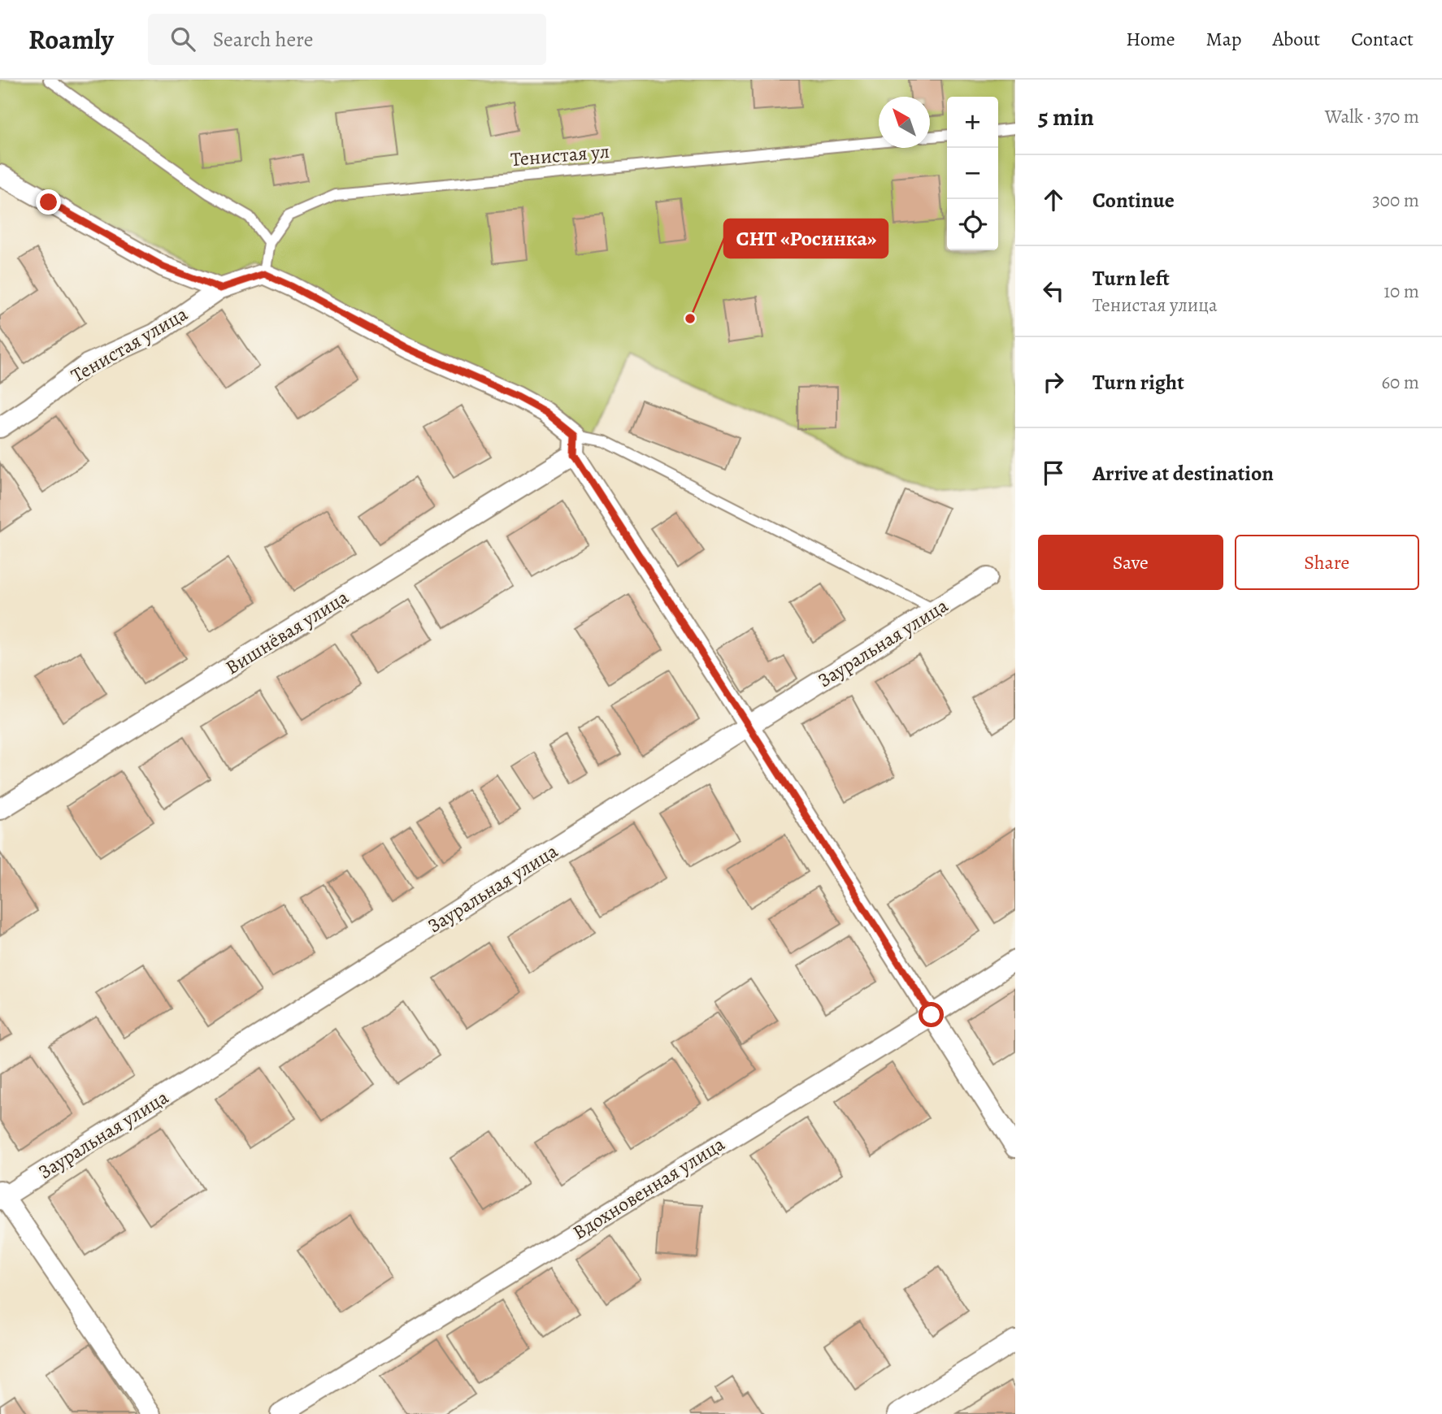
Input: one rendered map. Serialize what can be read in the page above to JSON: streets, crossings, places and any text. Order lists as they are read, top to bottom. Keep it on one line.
{"streets":{"street":["Тенистая улица","Вишнёвая улица","Зауральная улица","Вдохновенная улица"],"lane":["Тенистая ул"]},"crossings":[["Тенистая ул","Тенистая улица"]],"places":["СНТ «Росинка»"],"north":"top left","page":{"header":"Roamly","search":"Search here","nav":["Home","Map","About","Contact"],"heading":["5 min","Walk · 370 m"],"map_buttons":["+","−"],"list":[["Continue","300 m"],["Turn left","Тенистая улица","10 m"],["Turn right","60 m"],"Arrive at destination"],"buttons":["Save","Share"]}}
